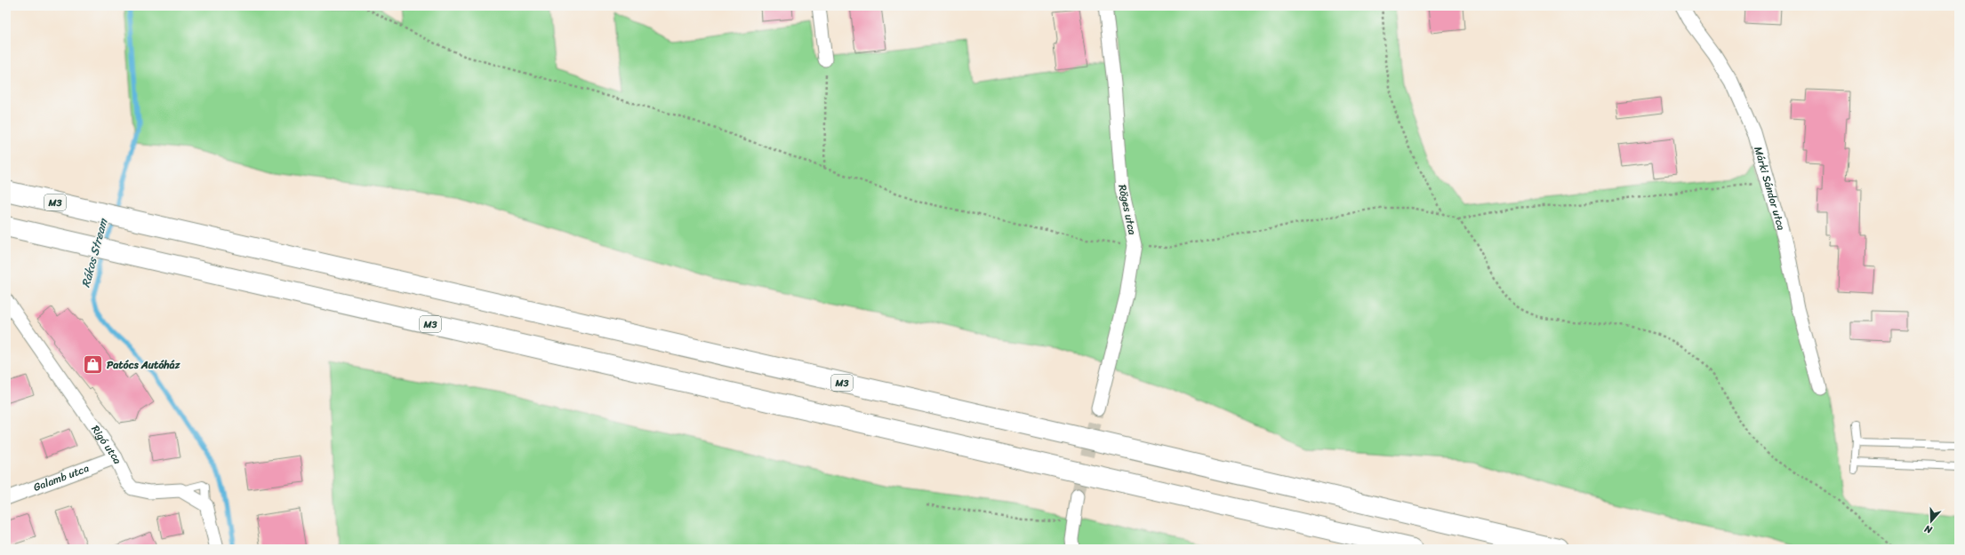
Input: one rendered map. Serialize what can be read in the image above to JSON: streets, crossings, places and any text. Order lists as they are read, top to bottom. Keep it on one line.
{"streets":{"highway":["M3"],"street":["Márki Sándor utca","Röges utca","Rigó utca","Galamb utca"]},"crossings":[["Rigó utca","Galamb utca"]],"water":["Rákos Stream"],"places":{"shop":["Patócs Autóház"]},"north":"bottom"}
